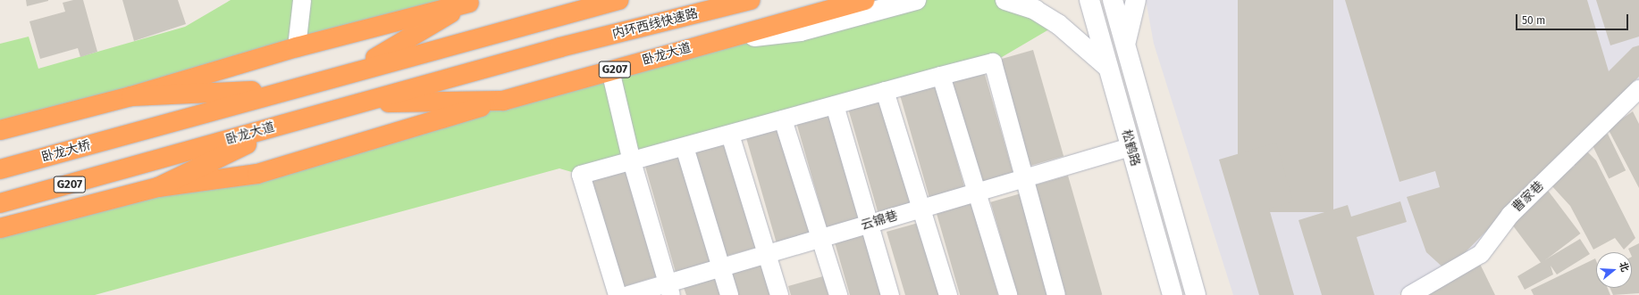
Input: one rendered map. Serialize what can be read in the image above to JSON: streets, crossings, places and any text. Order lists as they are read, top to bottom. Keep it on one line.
{"streets":{"highway":["内环西线快速路","卧龙大道","G207","卧龙大桥"],"main road":["松鹤路"],"street":["曹家巷","云锦巷"]},"crossings":[["内环西线快速路","卧龙大道"],["松鹤路","云锦巷"]],"scale_bar":"50 m","north":"right"}
